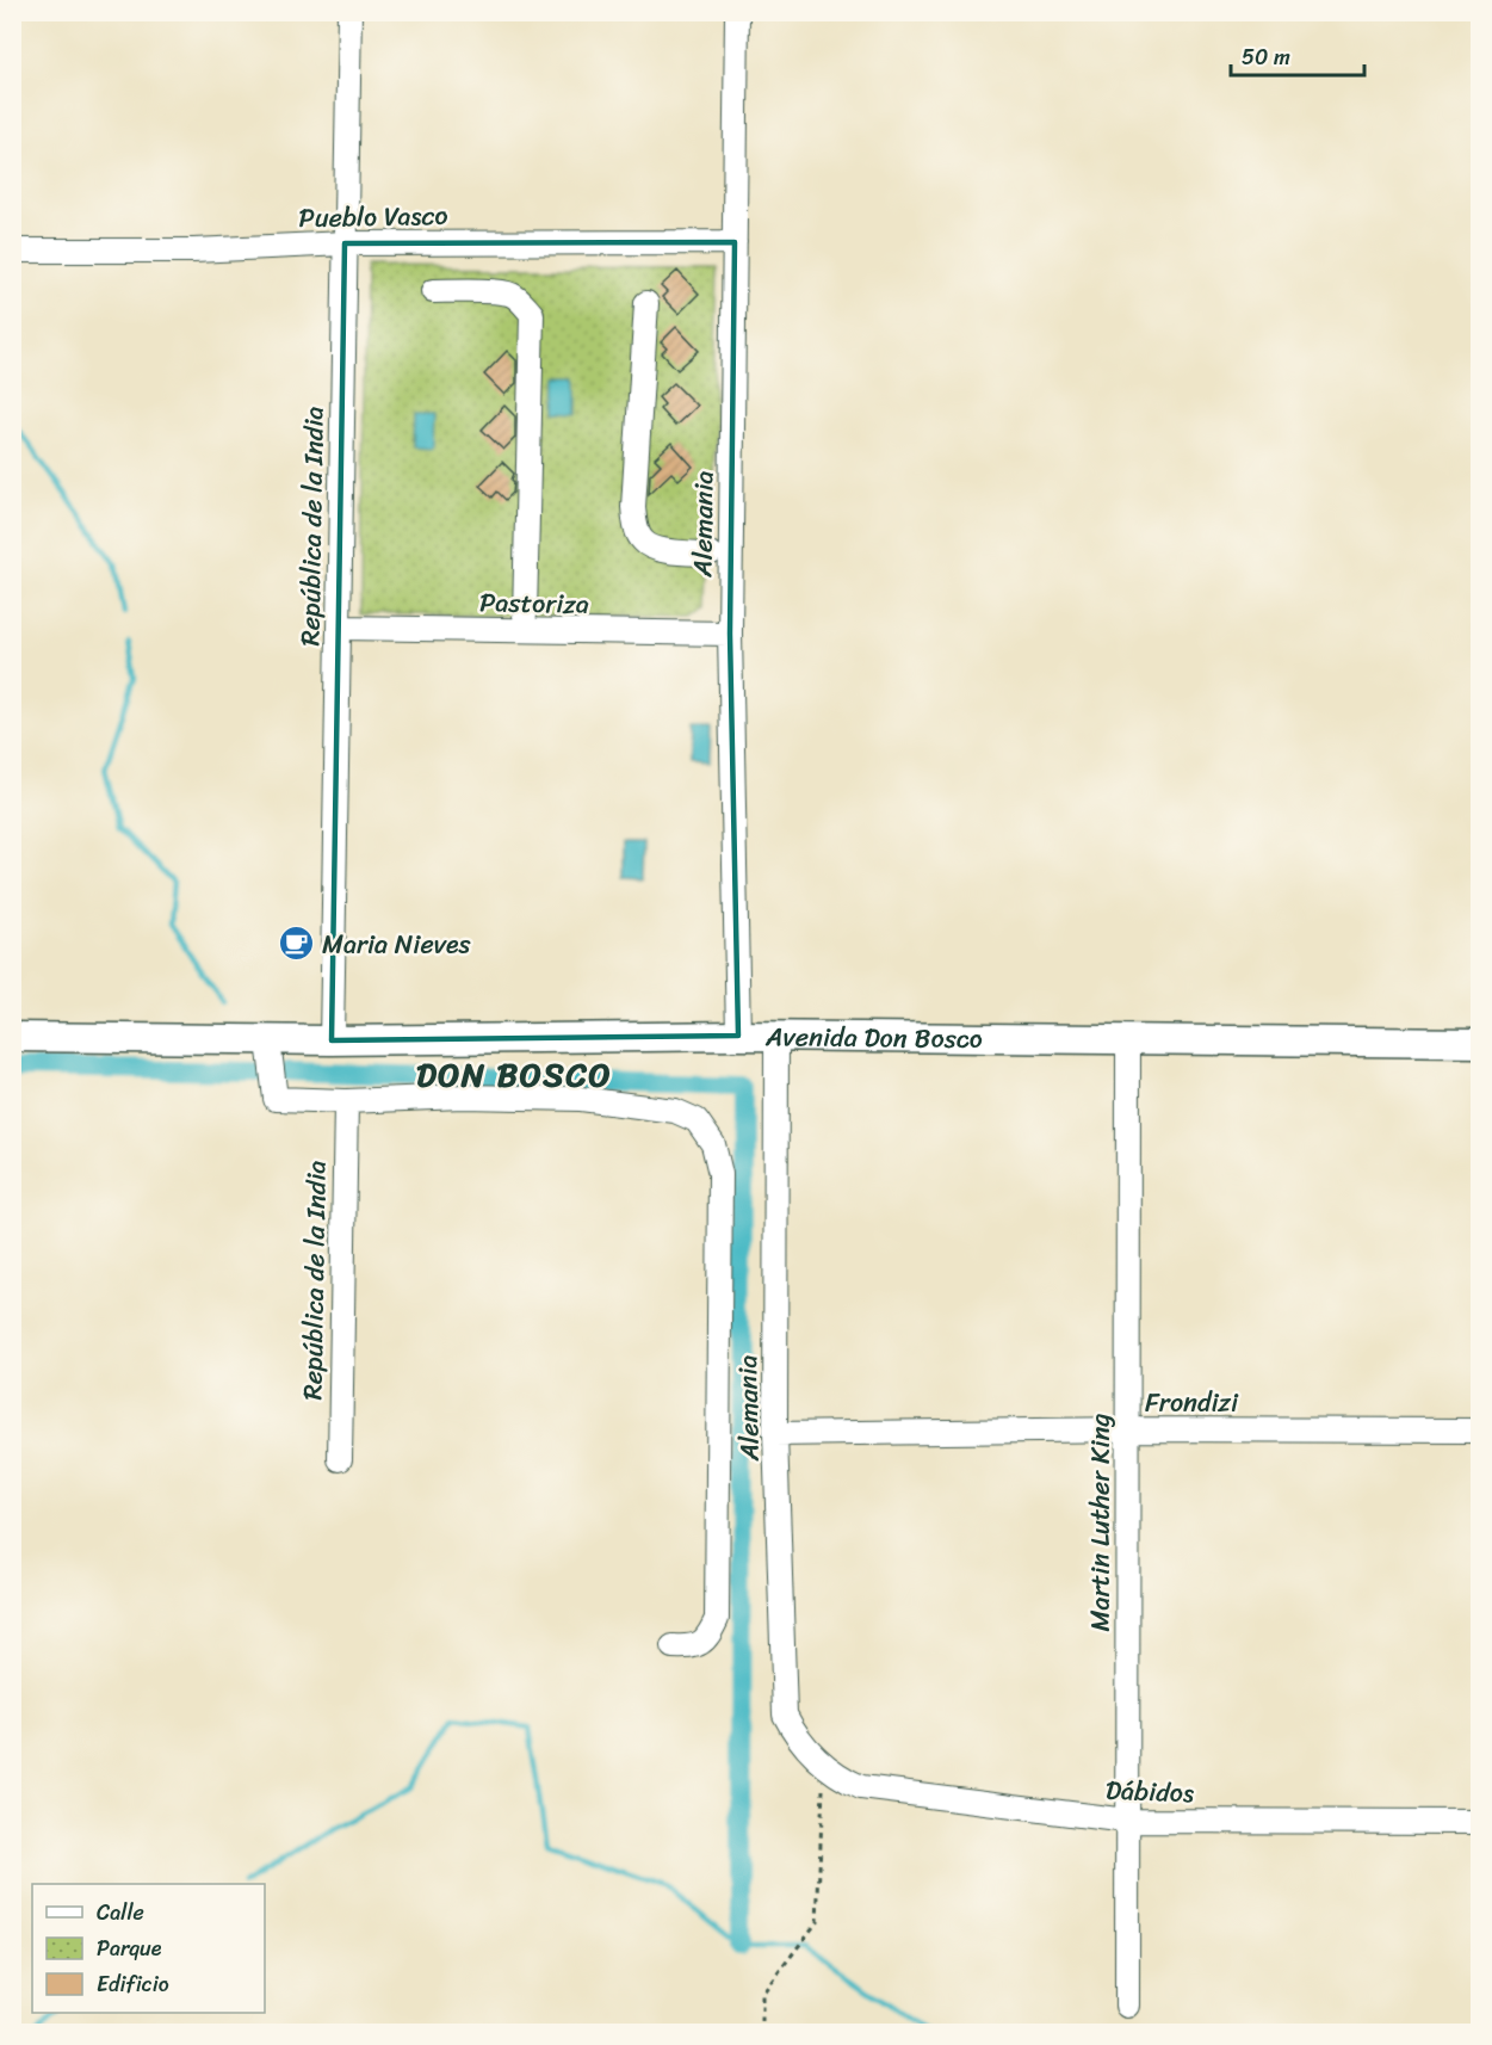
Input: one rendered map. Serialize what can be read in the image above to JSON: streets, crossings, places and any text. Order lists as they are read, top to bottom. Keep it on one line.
{"streets":{"main road":["Avenida Don Bosco"],"street":["Pueblo Vasco","Alemania","República de la India","Pastoriza","Frondizi","Martin Luther King","Dábidos"]},"crossings":[["Pueblo Vasco","Alemania"],["Pueblo Vasco","República de la India"],["Alemania","República de la India"],["Alemania","Pastoriza"],["Alemania","Avenida Don Bosco"],["Alemania","Frondizi"],["Alemania","Dábidos"],["República de la India","Pastoriza"],["República de la India","Avenida Don Bosco"],["Avenida Don Bosco","Martin Luther King"],["Frondizi","Martin Luther King"],["Martin Luther King","Dábidos"]],"districts":["DON BOSCO"],"places":{"cafe":["Maria Nieves"]},"legend":["Calle","Parque","Edificio"],"scale_bar":"50 m"}
